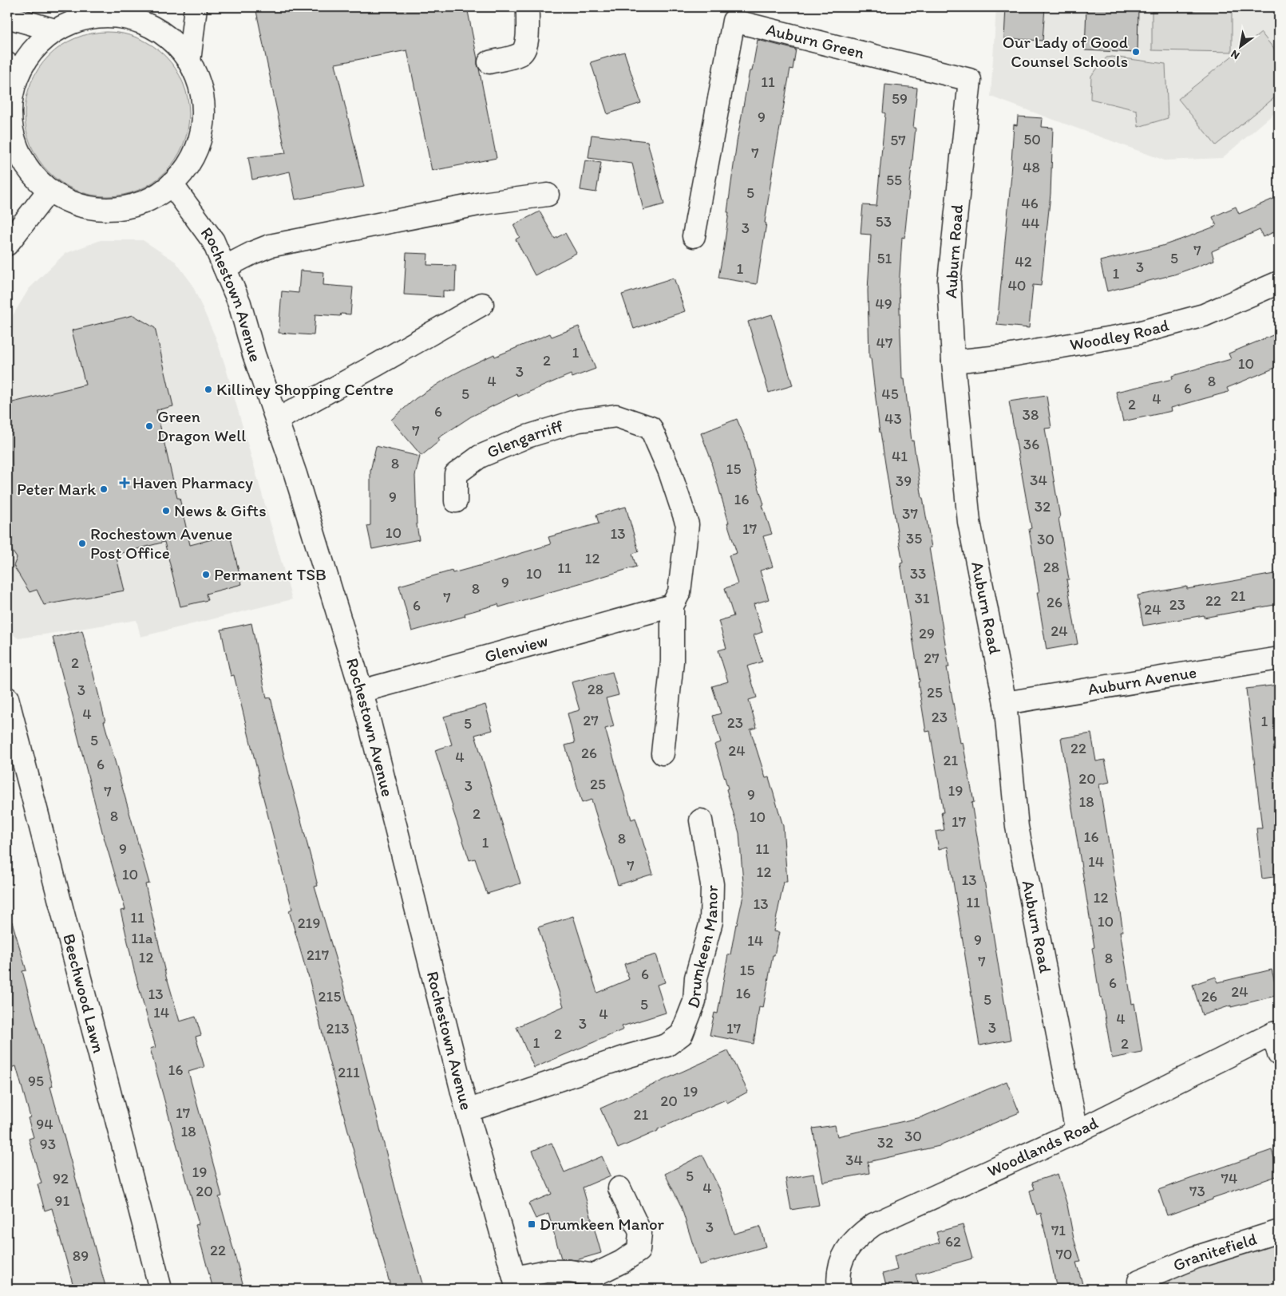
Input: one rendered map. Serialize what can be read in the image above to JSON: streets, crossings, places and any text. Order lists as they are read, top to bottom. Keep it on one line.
{"streets":{"street":["Auburn Green","Auburn Road","Rochestown Avenue","Woodley Road","Glengarriff","Glenview","Auburn Avenue","Drumkeen Manor","Beechwood Lawn","Woodlands Road","Granitefield"]},"crossings":[["Auburn Green","Auburn Road"],["Auburn Road","Woodley Road"],["Auburn Road","Auburn Avenue"],["Auburn Road","Woodlands Road"],["Rochestown Avenue","Glenview"],["Rochestown Avenue","Drumkeen Manor"],["Glengarriff","Glenview"]],"places":{"other":["Our Lady of Good Counsel Schools","Killiney Shopping Centre","Green Dragon Well","Peter Mark","News & Gifts","Rochestown Avenue Post Office","Permanent TSB"],"health":["Haven Pharmacy"],"transit":["Drumkeen Manor"]},"house_numbers":["11","59","9","50","57","7","48","55","5","46","53","44","3","7","51","5","42","3","1","1","40","49","47","1","2","10","3","4","8","6","5","45","4","2","6","38","43","7","36","41","8","15","34","39","9","16","32","37","17","10","13","35","30","12","28","11","10","33","9","8","21","7","31","22","26","23","6","24","24","29","27","2","28","3","25","4","23","27","1","23","5","5","22","24","26","4","21","6","20","25","3","19","7","9","18","2","8","10","17","16","8","1","9","11","14","7","12","10","13","12","11","13","11","10","219","11a","9","14","217","12","8","7","15","6","6","24","16","13","215","26","5","5","14","4","4","3","3","213","17","2","1","2","16","211","95","19","20","17","21","94","18","30","32","93","34","19","5","92","74","4","20","73","91","3","71","62","22","70","89"],"north":"bottom left"}
